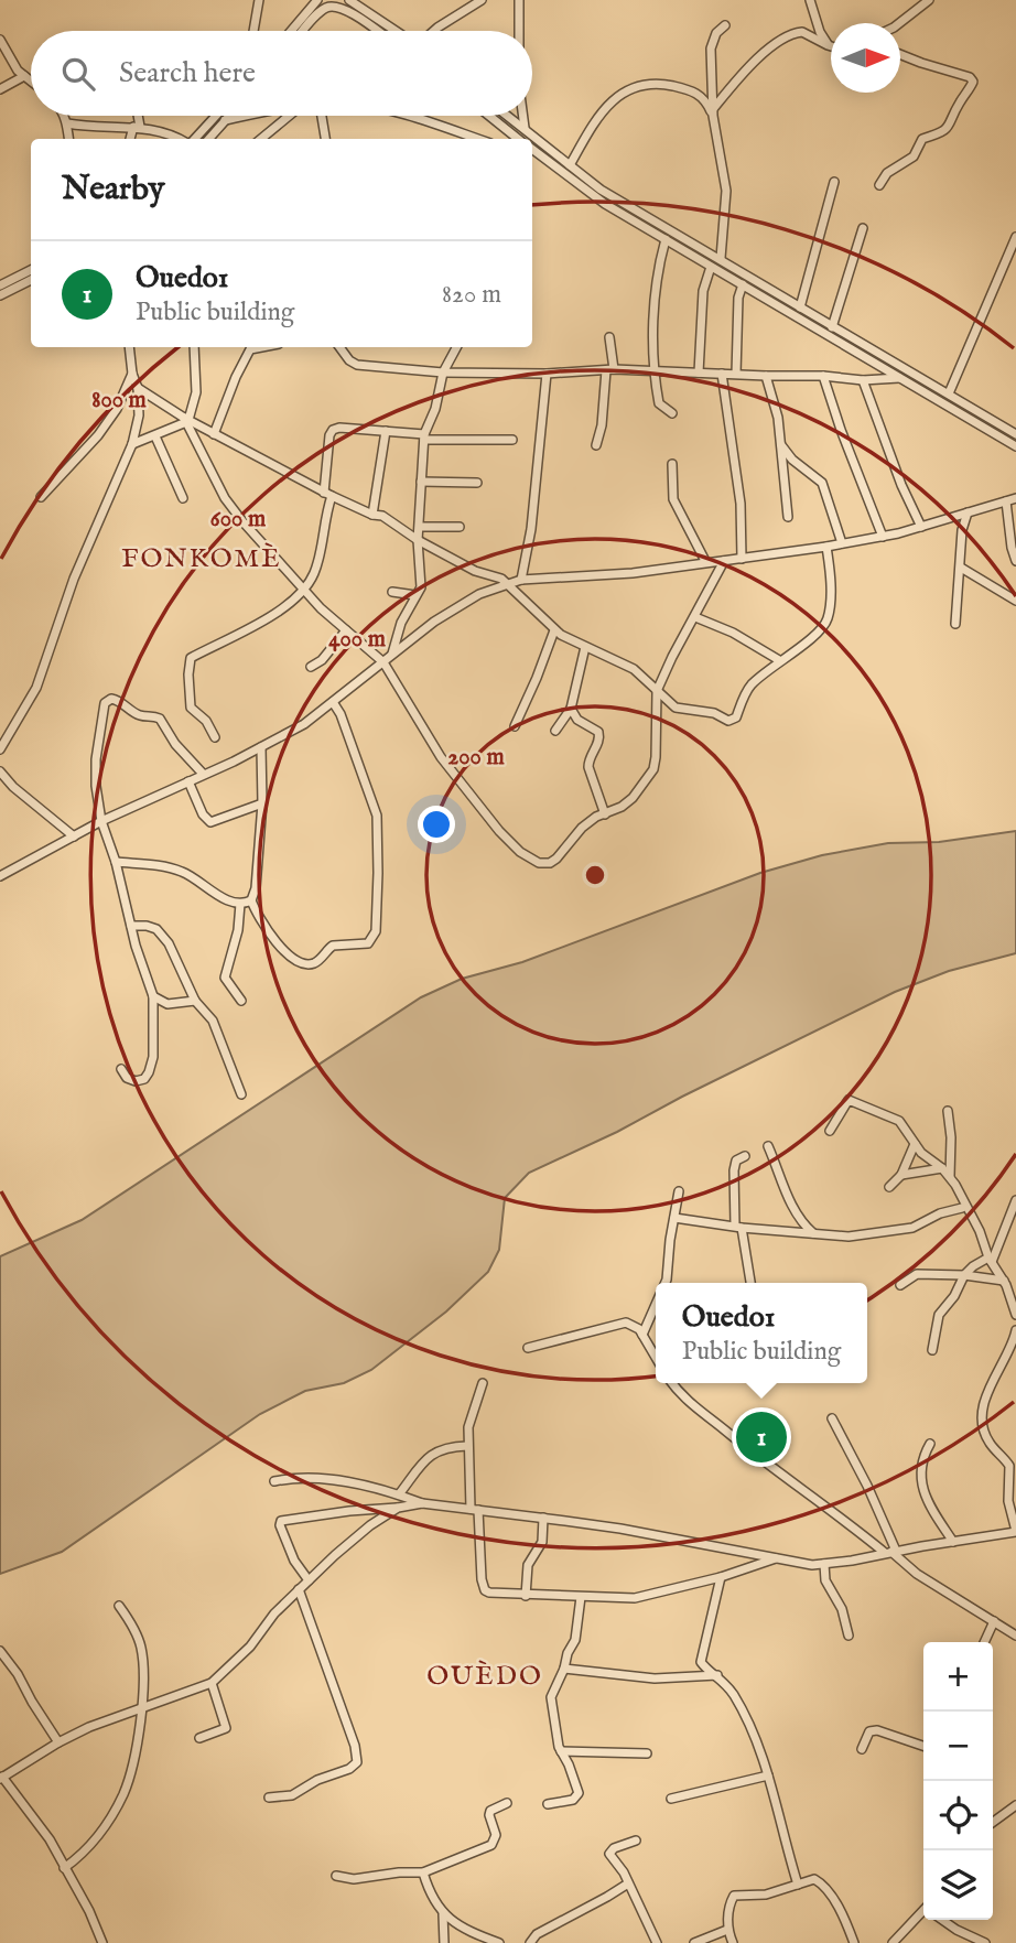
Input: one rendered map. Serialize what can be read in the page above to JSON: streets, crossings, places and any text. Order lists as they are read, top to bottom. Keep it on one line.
{"districts":["FONKOMÈ","OUÈDO"],"north":"right","page":{"search":"Search here","heading":"Nearby","list":[{"mark":"1","name":"Ouedo1","note":"Public building","value":"820 m"}],"popup":["Ouedo1","Public building"],"pins":"1","map_buttons":["+","−"]},"rings":["800 m","600 m","400 m","200 m"]}
